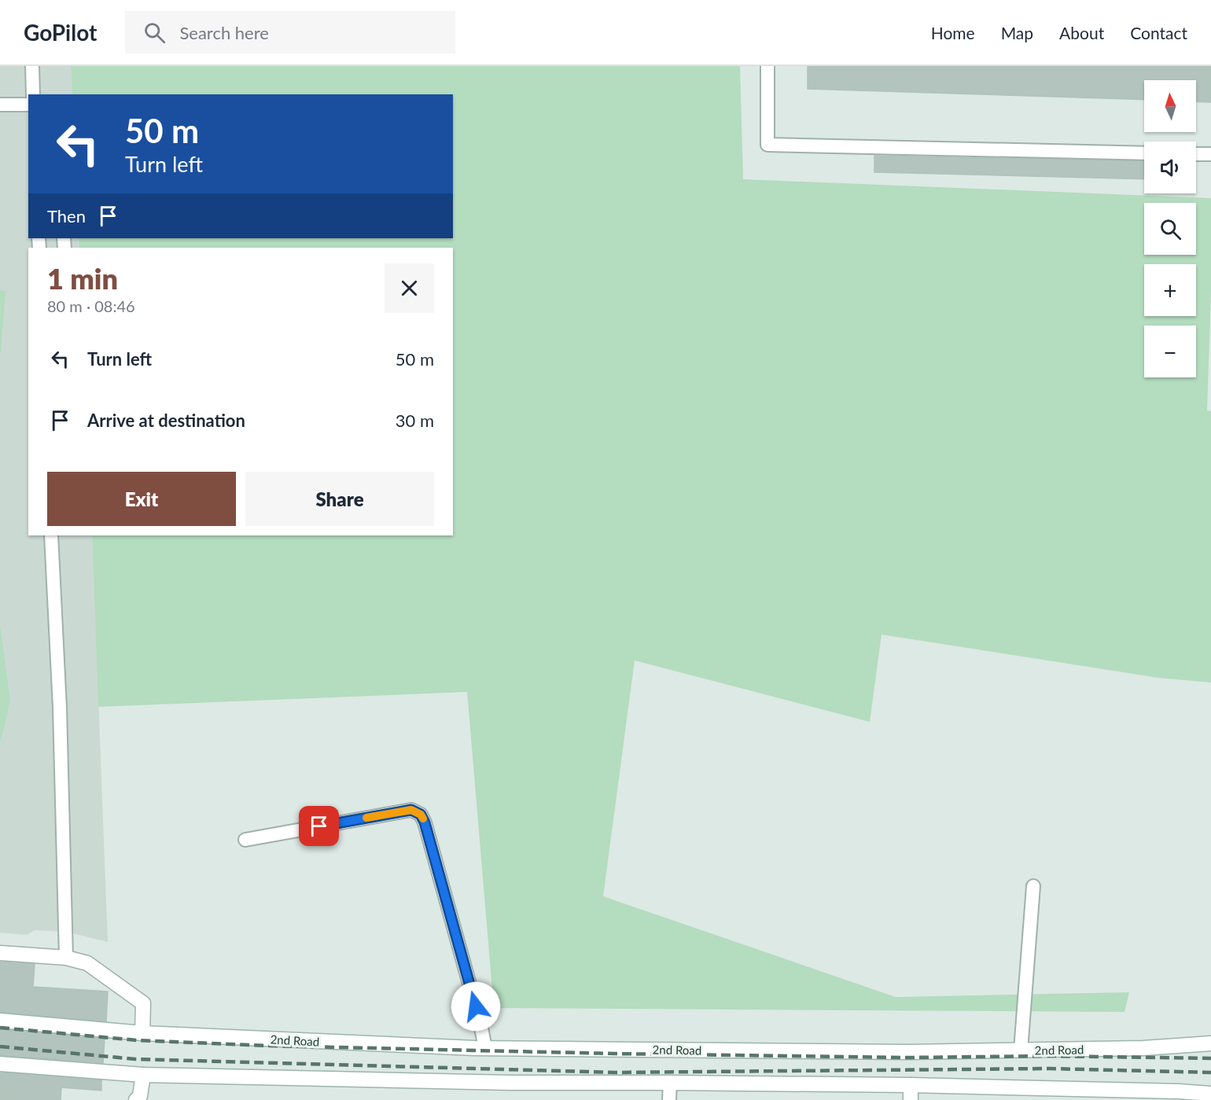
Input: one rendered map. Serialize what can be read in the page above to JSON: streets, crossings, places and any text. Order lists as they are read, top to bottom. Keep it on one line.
{"streets":{"main road":["2nd Road"]},"north":"top","page":{"header":"GoPilot","search":"Search here","nav":["Home","Map","About","Contact"],"map_buttons":["+","−"],"turn":["50 m","Turn left"],"then":"Then","heading":["1 min","80 m · 08:46"],"list":[{"name":"Turn left","value":"50 m"},{"name":"Arrive at destination","value":"30 m"}],"buttons":["Exit","Share"]}}
